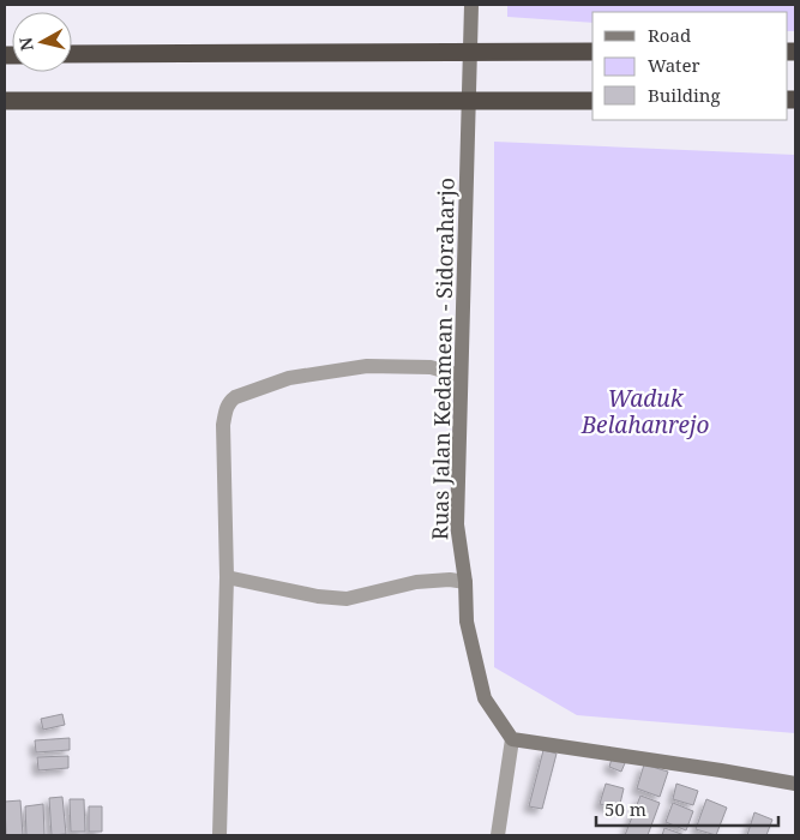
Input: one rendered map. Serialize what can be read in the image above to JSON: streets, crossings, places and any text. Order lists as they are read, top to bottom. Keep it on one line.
{"streets":{"main road":["Ruas Jalan Kedamean - Sidoraharjo"]},"water":["Waduk Belahanrejo"],"legend":["Road","Water","Building"],"scale_bar":"50 m","north":"left"}
